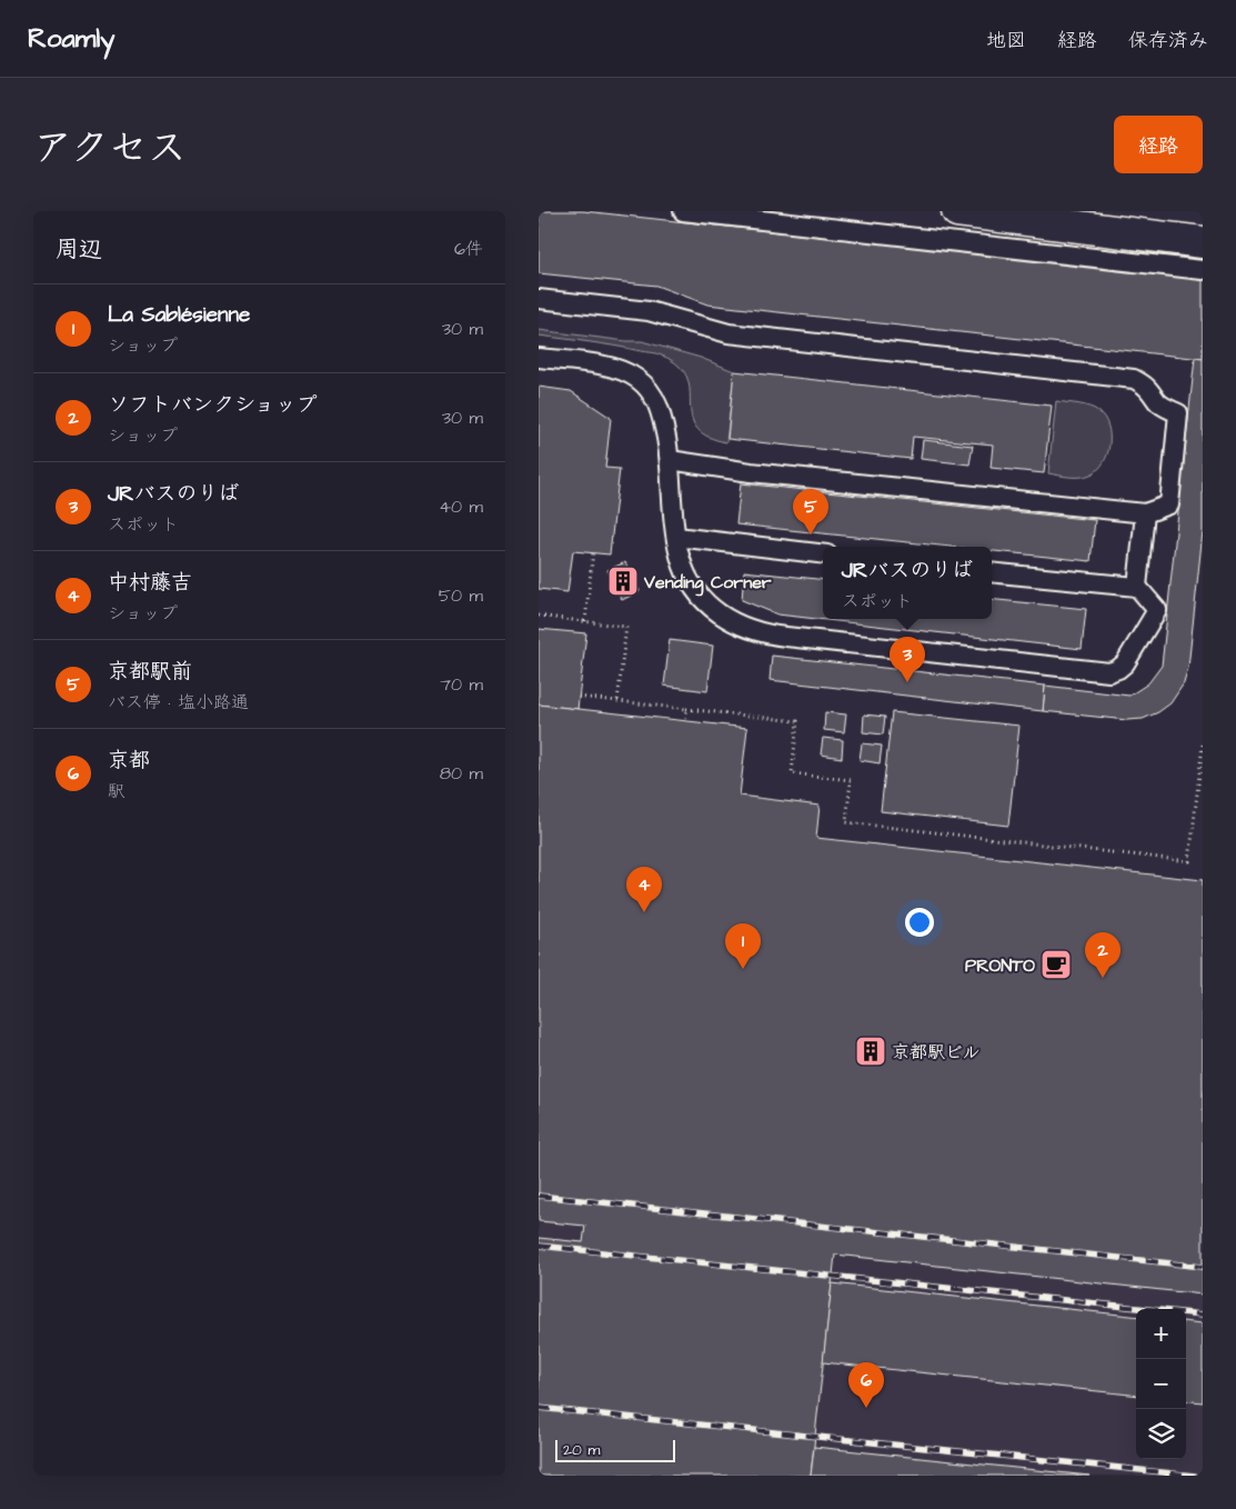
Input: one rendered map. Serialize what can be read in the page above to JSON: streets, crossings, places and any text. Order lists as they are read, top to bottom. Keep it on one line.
{"places":{"building":["Vending Corner","京都駅ビル"],"cafe":["PRONTO"]},"scale_bar":"20 m","page":{"header":"Roamly","nav":["地図","経路","保存済み"],"title":"アクセス","buttons":"経路","heading":["周辺","6件"],"list":[{"mark":"1","name":"La Sablésienne","note":"ショップ","value":"30 m"},{"mark":"2","name":"ソフトバンクショップ","note":"ショップ","value":"30 m"},{"mark":"3","name":"JRバスのりば","note":"スポット","value":"40 m"},{"mark":"4","name":"中村藤吉","note":"ショップ","value":"50 m"},{"mark":"5","name":"京都駅前","note":"バス停 · 塩小路通","value":"70 m"},{"mark":"6","name":"京都","note":"駅","value":"80 m"}],"pins":["5","3","4","1","2","6"],"popup":["JRバスのりば","スポット"],"map_buttons":["+","−"],"scale":"20 m"}}
